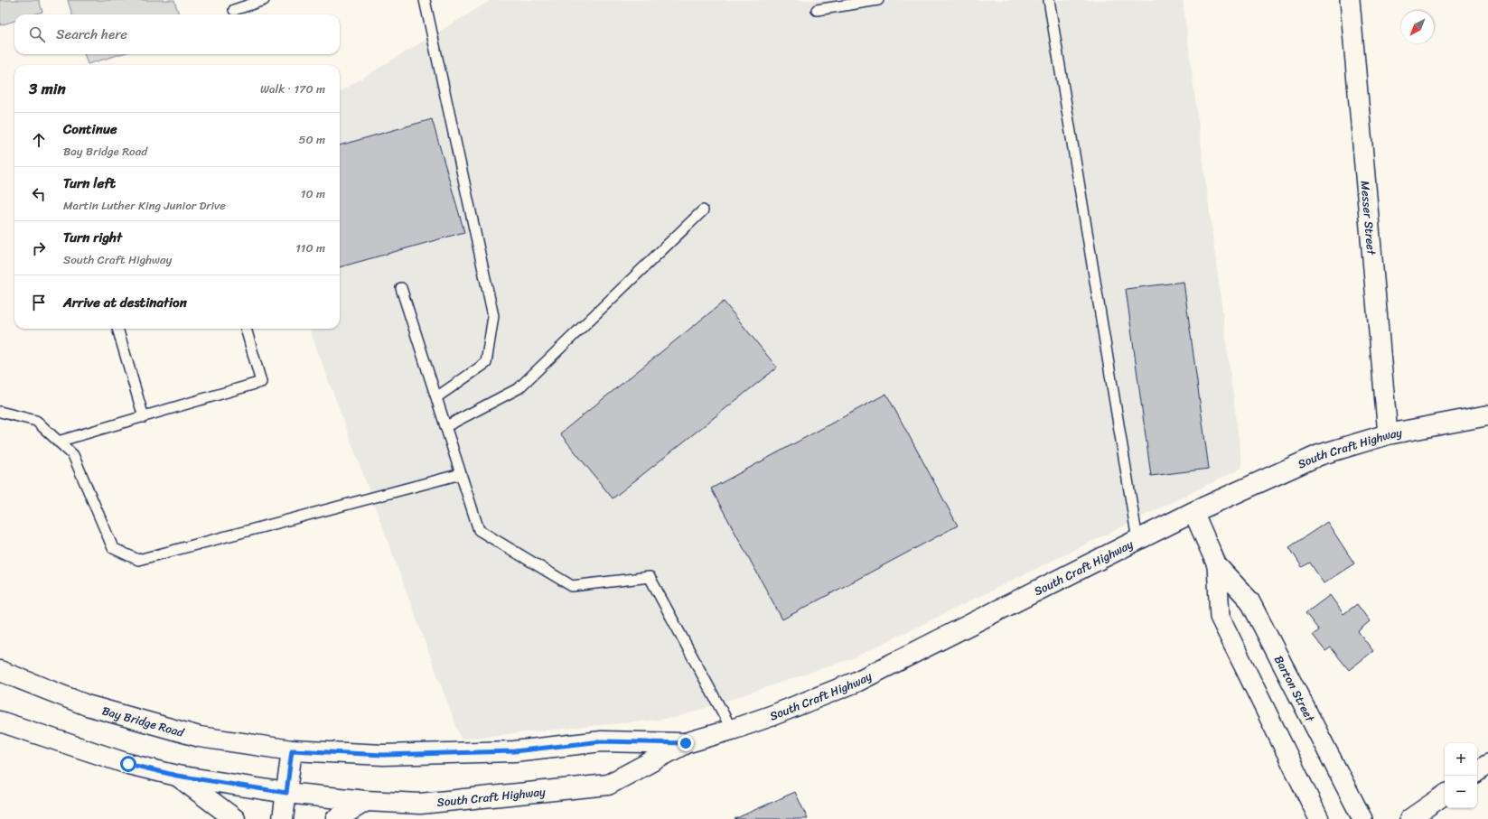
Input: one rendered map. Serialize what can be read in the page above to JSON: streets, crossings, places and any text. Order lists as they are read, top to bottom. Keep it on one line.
{"streets":{"main road":["South Craft Highway","Bay Bridge Road"],"street":["Messer Street","Barton Street"]},"crossings":[["Messer Street","South Craft Highway"],["South Craft Highway","Barton Street"],["South Craft Highway","Bay Bridge Road"]],"north":"bottom left","page":{"search":"Search here","heading":["3 min","Walk · 170 m"],"list":[["Continue","Bay Bridge Road","50 m"],["Turn left","Martin Luther King Junior Drive","10 m"],["Turn right","South Craft Highway","110 m"],"Arrive at destination"],"map_buttons":["+","−"]}}
